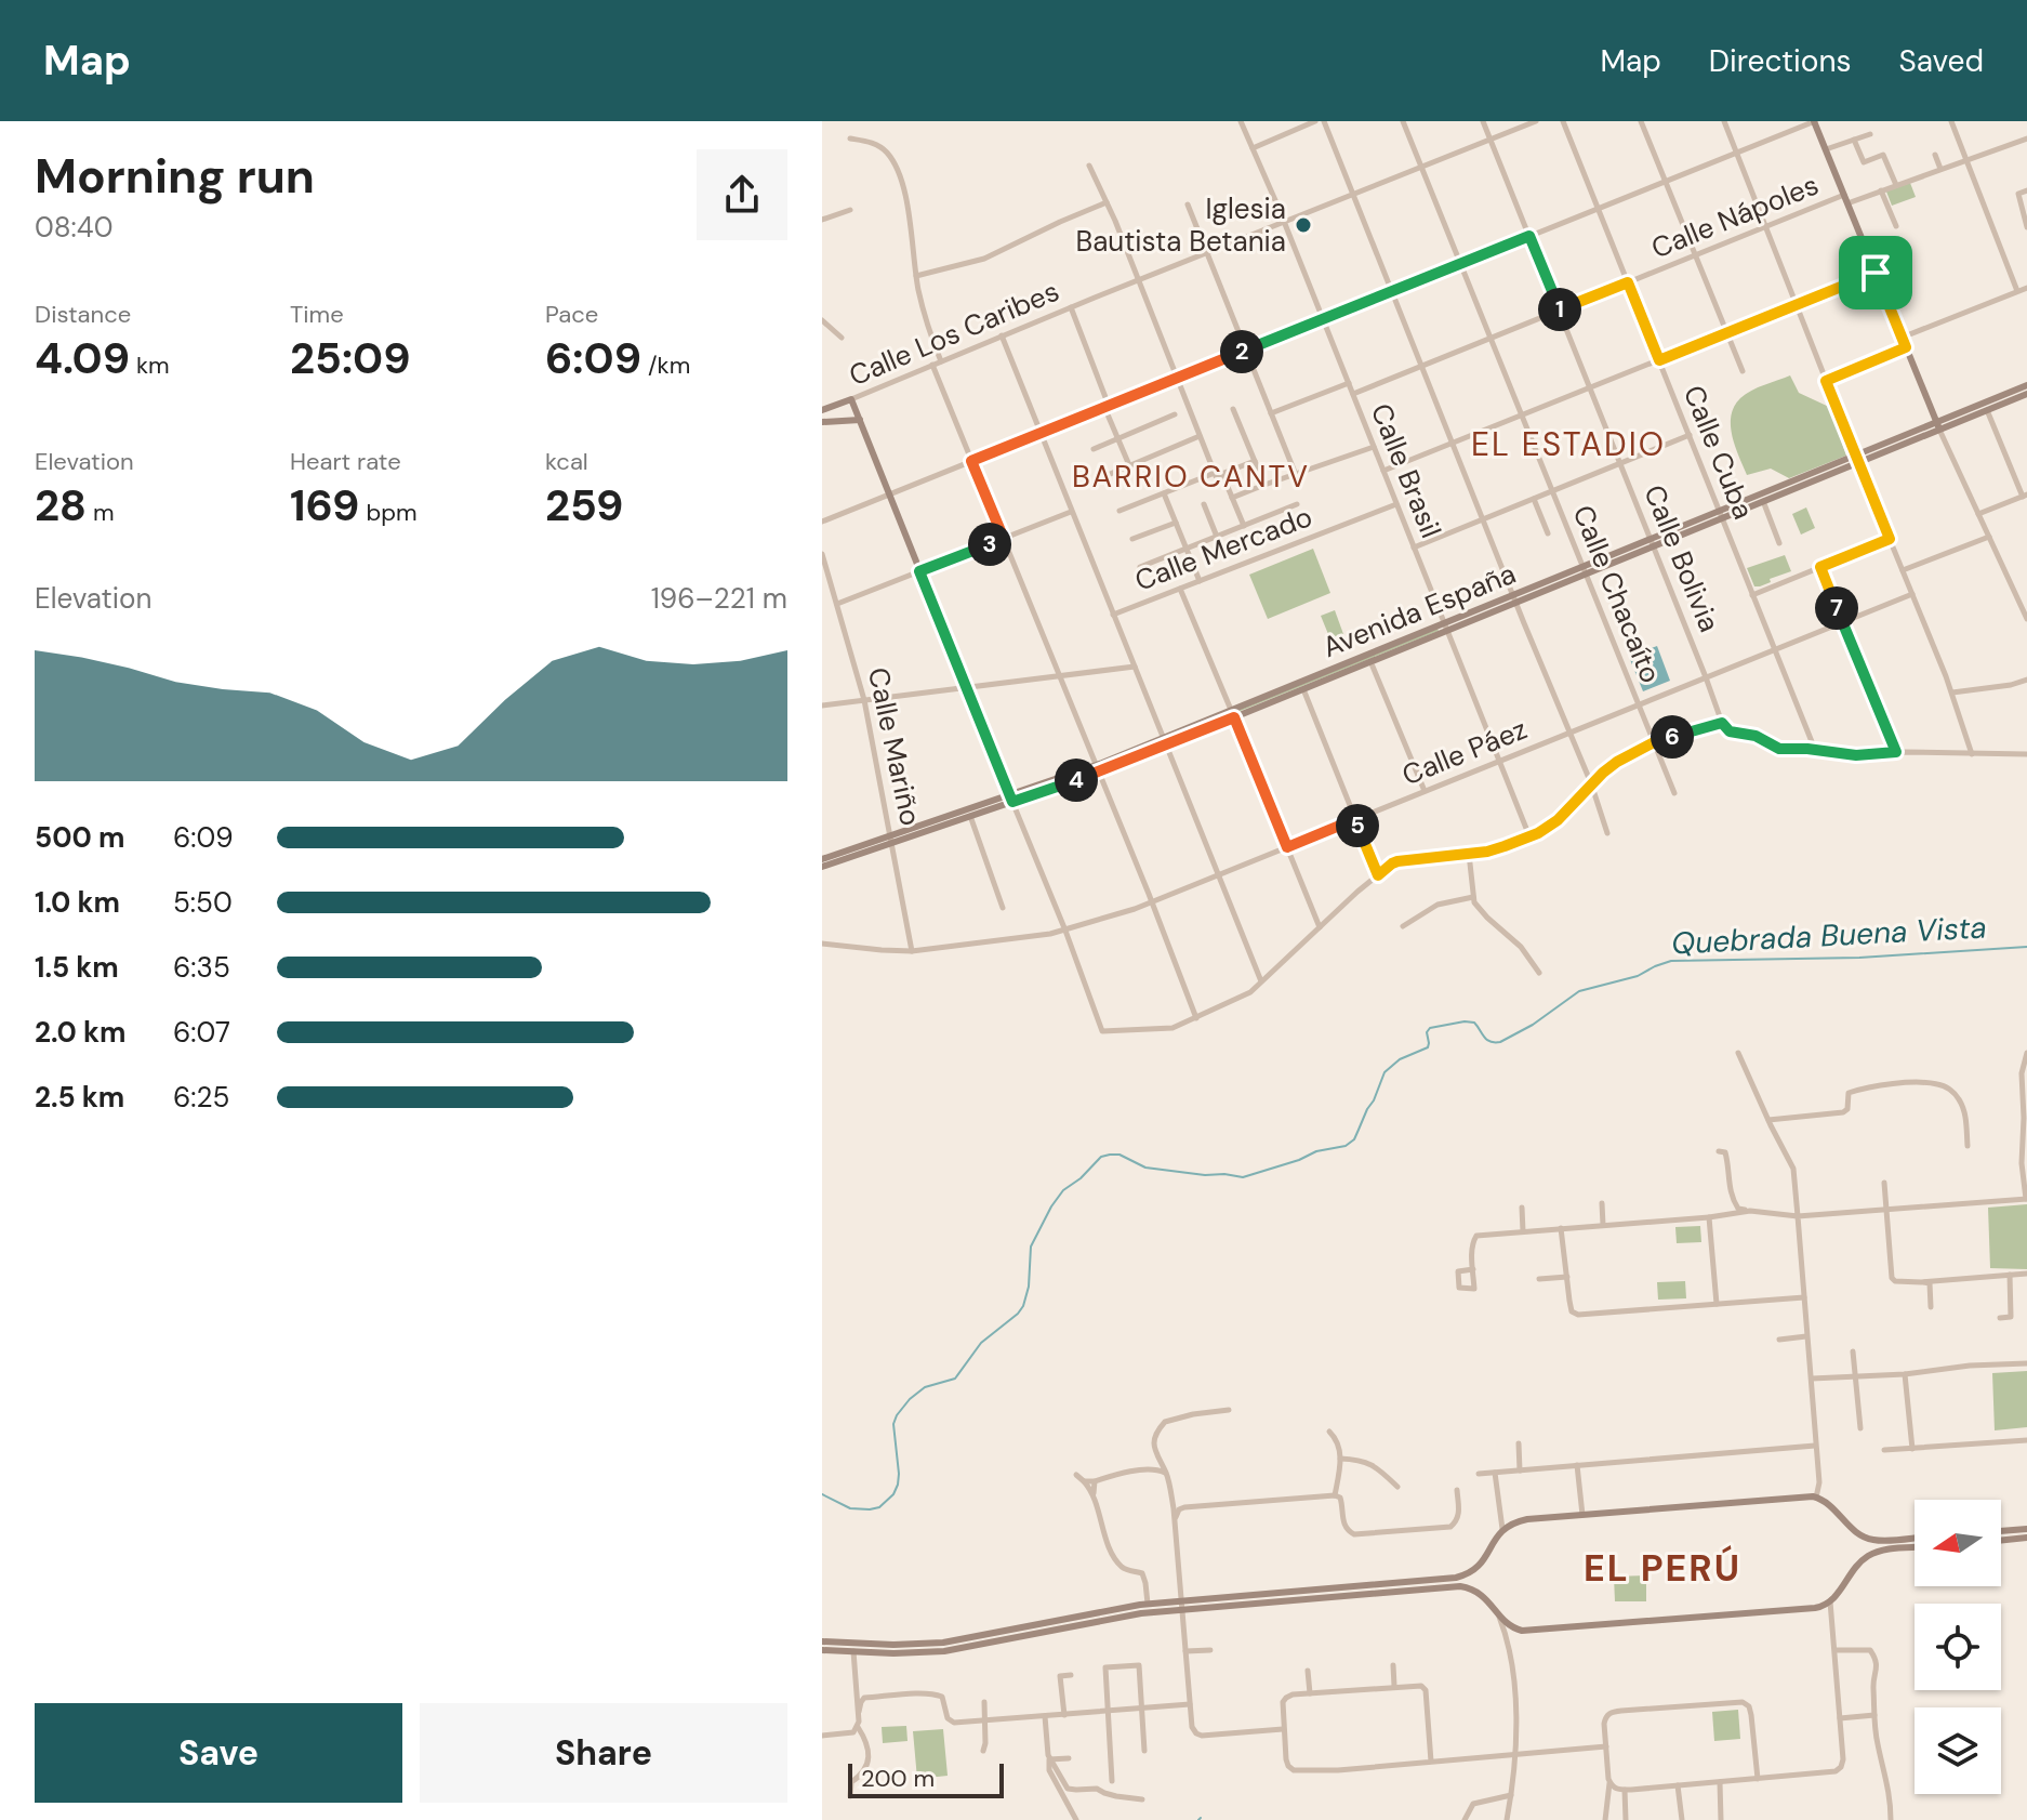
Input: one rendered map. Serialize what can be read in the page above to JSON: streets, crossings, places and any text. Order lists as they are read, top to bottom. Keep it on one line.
{"streets":{"street":["Calle Nápoles","Calle Los Caribes","Calle Cuba","Calle Brasil","Calle Mercado","Calle Bolivia","Calle Chacaíto","Avenida España","Calle Mariño","Calle Páez"]},"crossings":[["Calle Nápoles","Calle Cuba"],["Calle Nápoles","Calle Brasil"],["Calle Nápoles","Calle Bolivia"],["Calle Nápoles","Calle Chacaíto"],["Calle Los Caribes","Calle Brasil"],["Calle Los Caribes","Calle Bolivia"],["Calle Los Caribes","Calle Chacaíto"],["Calle Cuba","Avenida España"],["Calle Cuba","Calle Páez"],["Calle Brasil","Calle Mercado"],["Calle Brasil","Avenida España"],["Calle Brasil","Calle Páez"],["Calle Bolivia","Avenida España"],["Calle Bolivia","Calle Páez"],["Calle Chacaíto","Avenida España"],["Calle Chacaíto","Calle Páez"],["Avenida España","Calle Mariño"],["Calle Mariño","Calle Páez"]],"districts":["EL ESTADIO","BARRIO CANTV","EL PERÚ"],"water":["Quebrada Buena Vista"],"places":["Iglesia Bautista Betania"],"scale_bar":"200 m","north":"left","page":{"header":"Map","nav":["Map","Directions","Saved"],"heading":["Morning run","08:40"],"stats":[["Distance","4.09 km"],["Time","25:09"],["Pace","6:09 /km"],["Elevation","28 m"],["Heart rate","169 bpm"],["kcal","259"]],"pins":["1","2","3","7","6","4","5"],"chart":["Elevation","196–221 m"],"list":[{"name":"500 m","note":"6:09"},{"name":"1.0 km","note":"5:50"},{"name":"1.5 km","note":"6:35"},{"name":"2.0 km","note":"6:07"},{"name":"2.5 km","note":"6:25"}],"buttons":["Save","Share"],"scale":"200 m"}}
